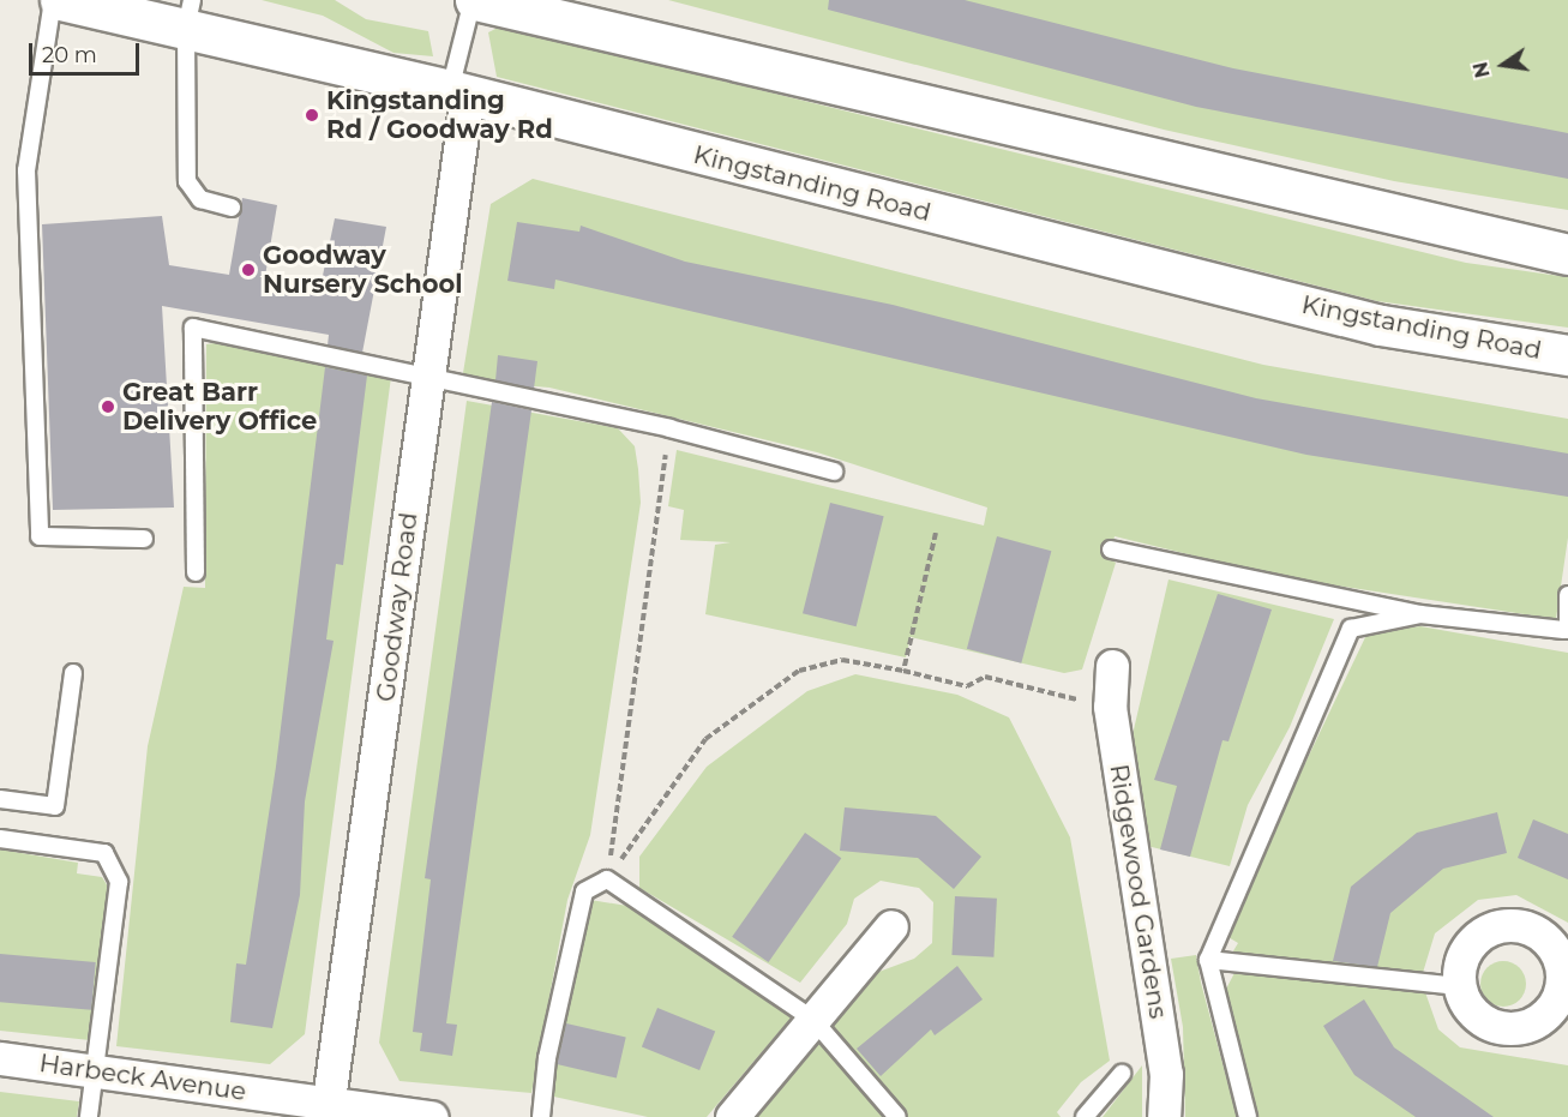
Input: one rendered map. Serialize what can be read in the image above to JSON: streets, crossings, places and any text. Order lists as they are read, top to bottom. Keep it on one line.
{"streets":{"main road":["Kingstanding Road"],"street":["Goodway Road","Ridgewood Gardens","Harbeck Avenue"]},"crossings":[["Kingstanding Road","Goodway Road"],["Goodway Road","Harbeck Avenue"]],"places":["Kingstanding Rd / Goodway Rd","Goodway Nursery School","Great Barr Delivery Office"],"scale_bar":"20 m","north":"left"}
